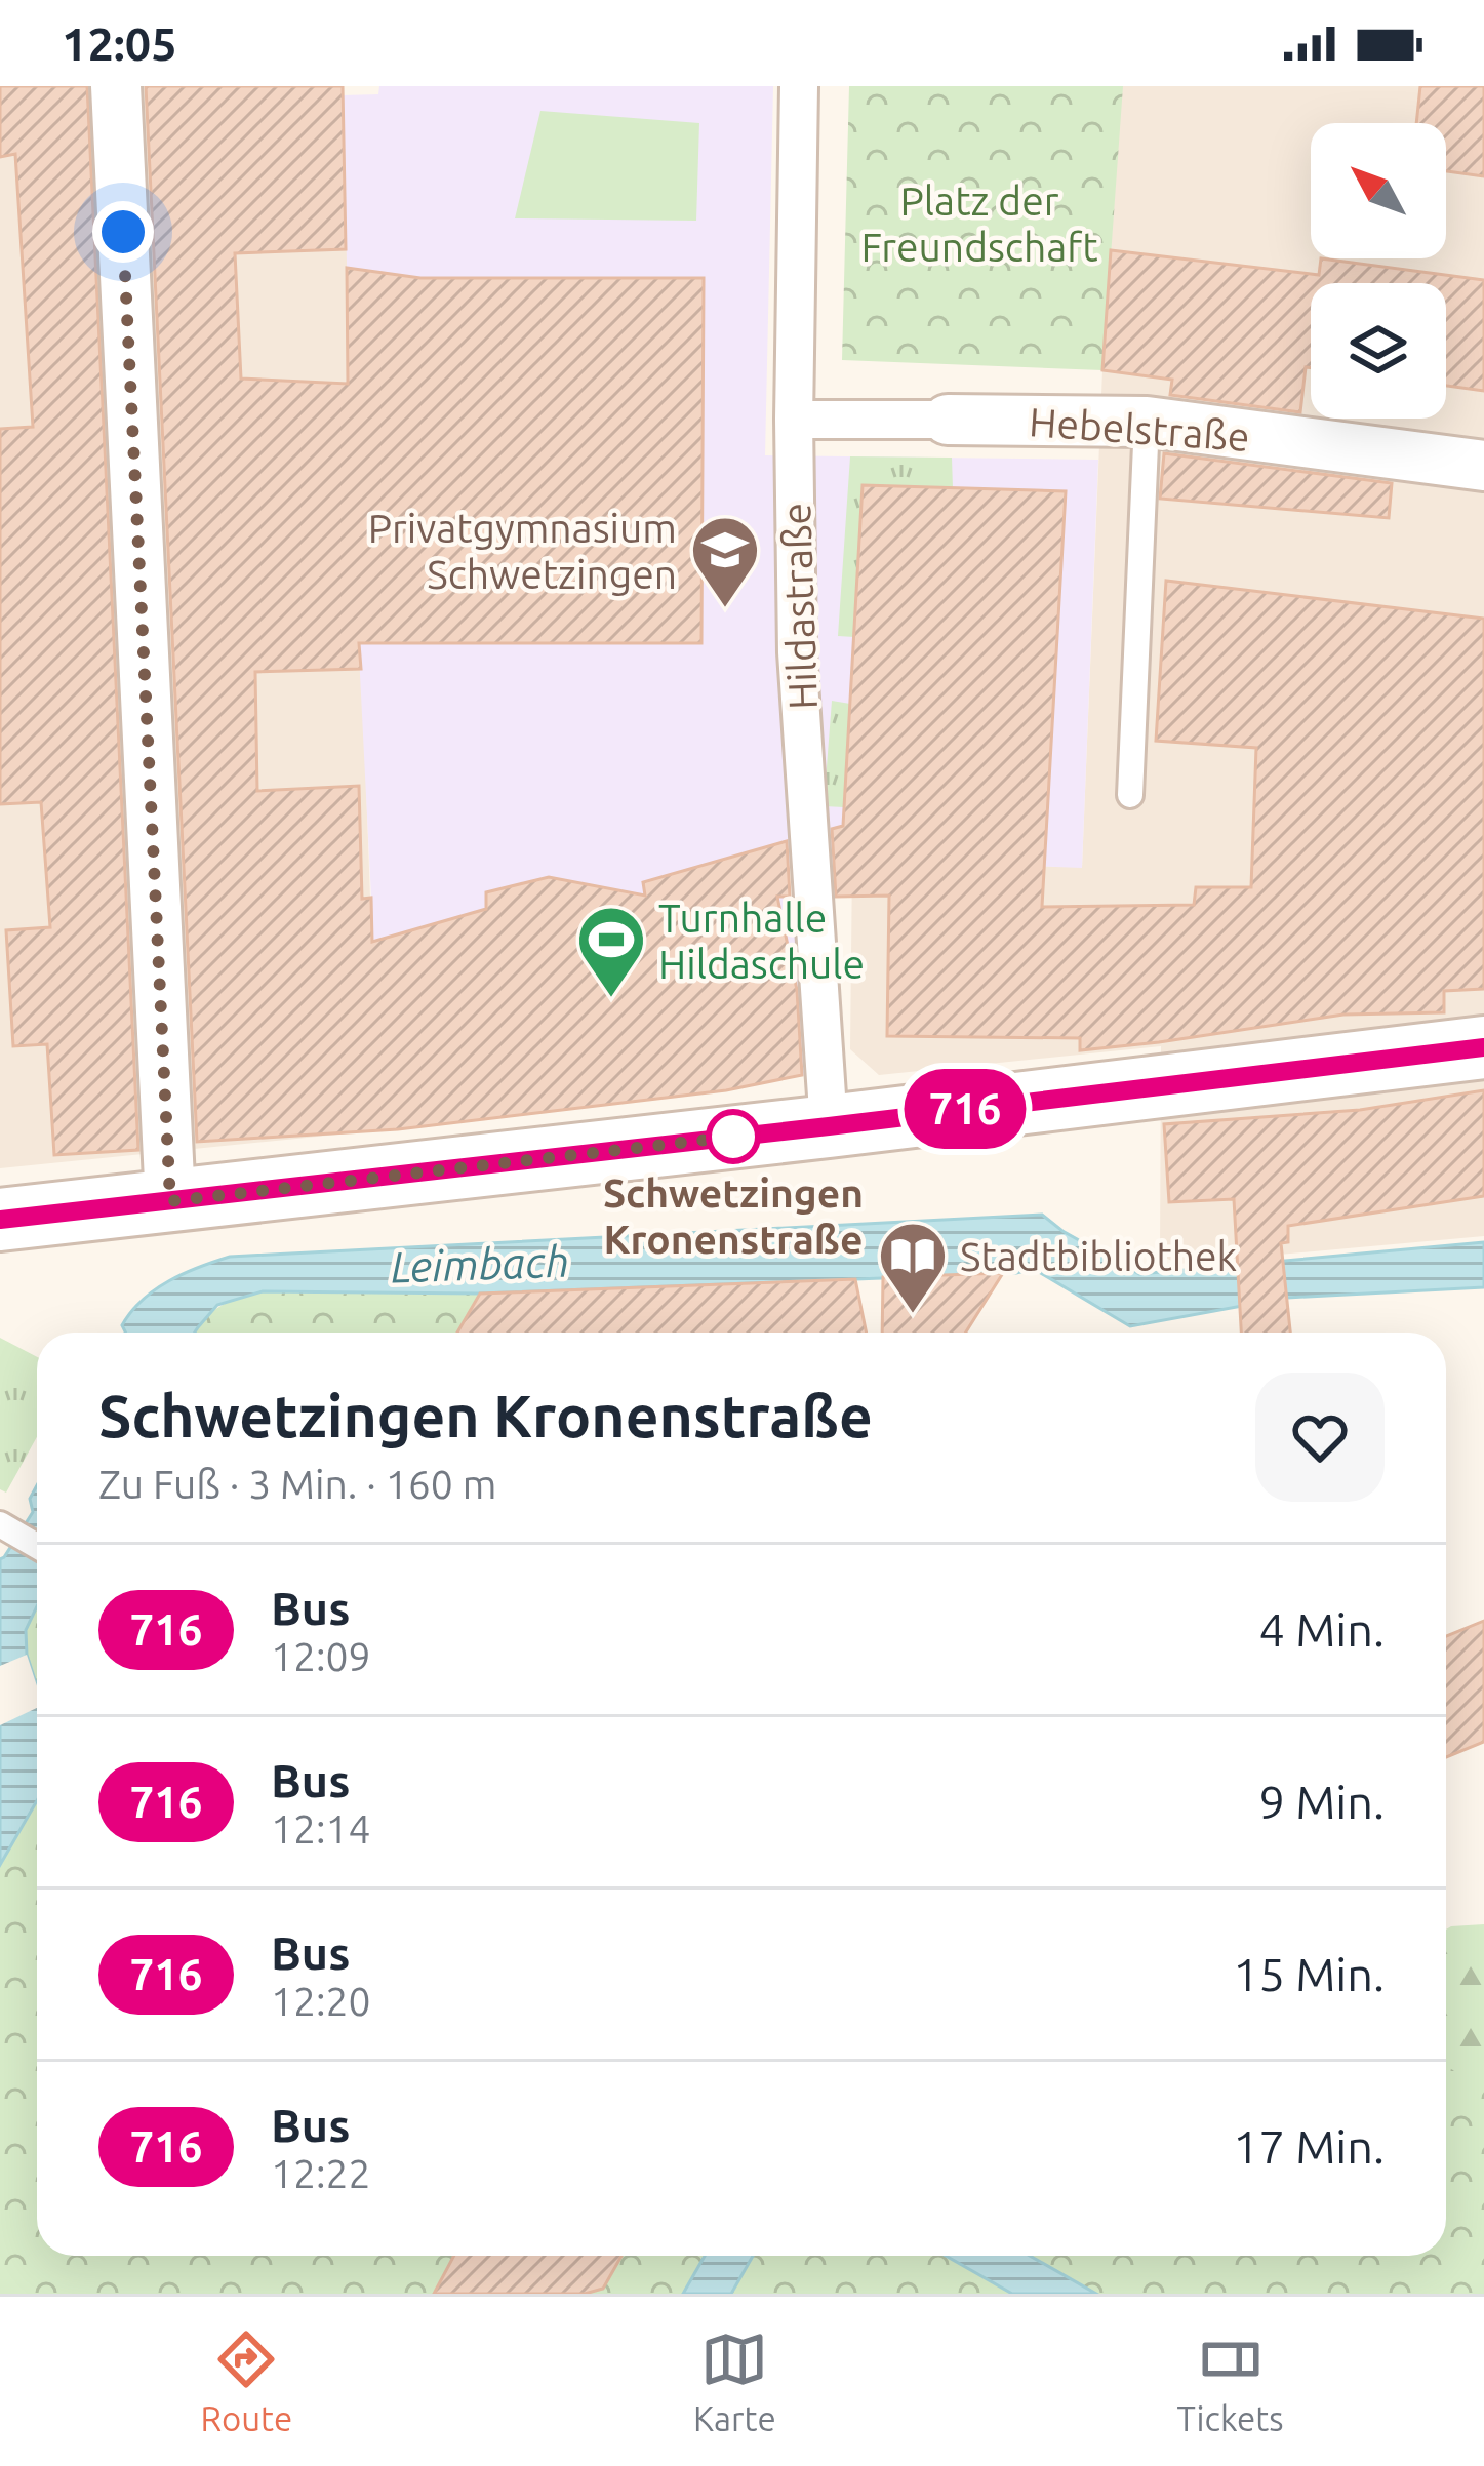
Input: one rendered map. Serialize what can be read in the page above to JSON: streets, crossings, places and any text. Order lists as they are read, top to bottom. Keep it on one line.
{"streets":{"street":["Hebelstraße","Hildastraße"]},"crossings":[["Hebelstraße","Hildastraße"]],"water":["Leimbach"],"parks":["Platz der Freundschaft"],"places":{"school or university":["Privatgymnasium Schwetzingen"],"sports":["Turnhalle Hildaschule"],"other":["Schwetzingen Kronenstraße"],"library":["Stadtbibliothek"]},"lines":["bus line 716"],"north":"top left","page":{"status":"12:05","on_map":"716","heading":["Schwetzingen Kronenstraße","Zu Fuß · 3 Min. · 160 m"],"list":[{"mark":"716","name":"Bus","note":"12:09","value":"4 Min."},{"mark":"716","name":"Bus","note":"12:14","value":"9 Min."},{"mark":"716","name":"Bus","note":"12:20","value":"15 Min."},{"mark":"716","name":"Bus","note":"12:22","value":"17 Min."}],"tabs":["Route","Karte","Tickets"]}}
